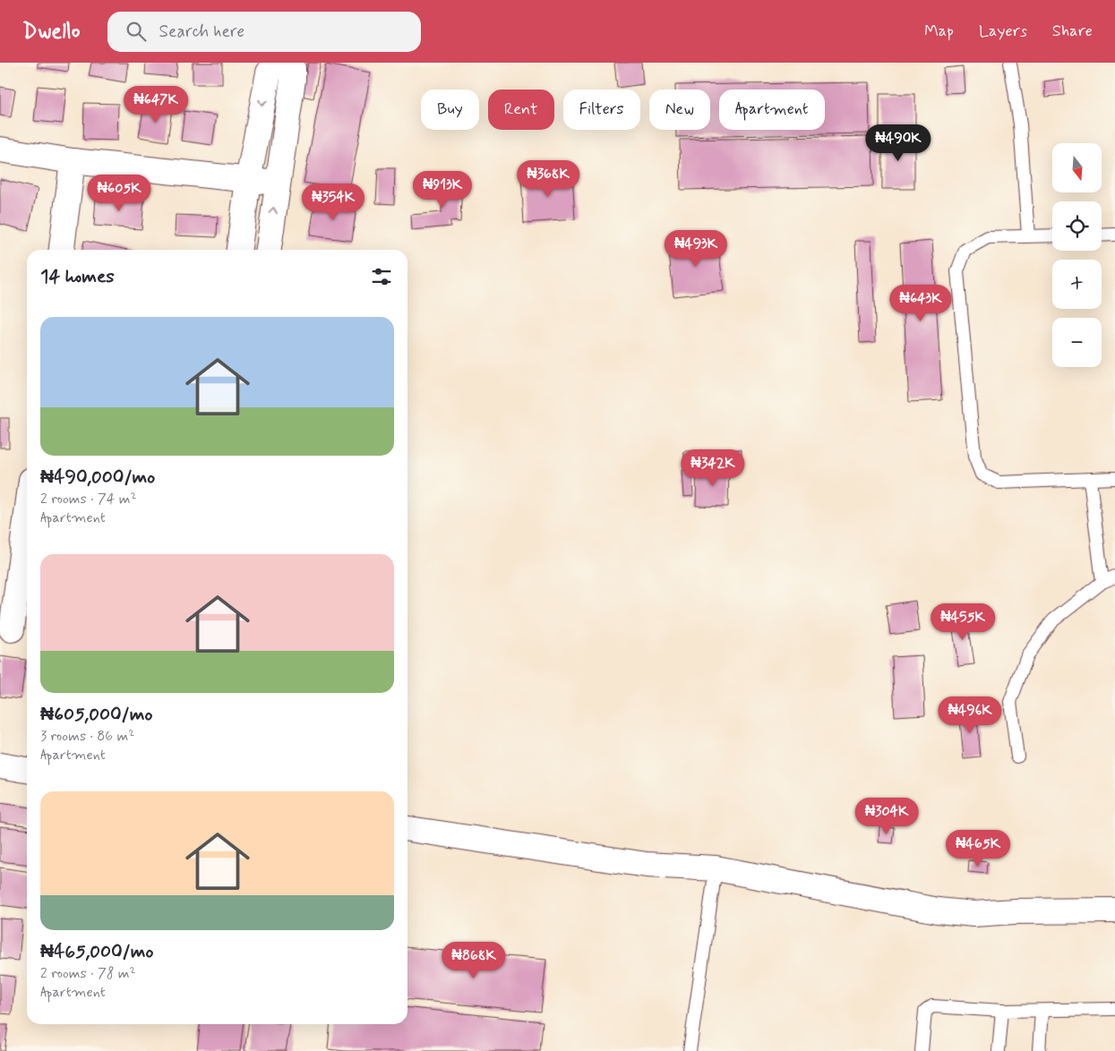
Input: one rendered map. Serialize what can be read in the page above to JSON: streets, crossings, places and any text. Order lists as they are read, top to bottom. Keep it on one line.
{"north":"bottom","page":{"header":"Dwello","search":"Search here","nav":["Map","Layers","Share"],"price":["₦647K","₦490K","₦368K","₦913K","₦605K","₦354K","₦493K","₦643K","₦342K","₦455K","₦496K","₦304K","₦465K","₦868K"],"chip":["Buy","Rent","Filters","New","Apartment"],"map_buttons":["+","−"],"heading":"14 homes","list":[{"name":"₦490,000/mo","note":"2 rooms · 74 m² · Apartment"},{"name":"₦605,000/mo","note":"3 rooms · 86 m² · Apartment"},{"name":"₦465,000/mo","note":"2 rooms · 78 m² · Apartment"}]}}
